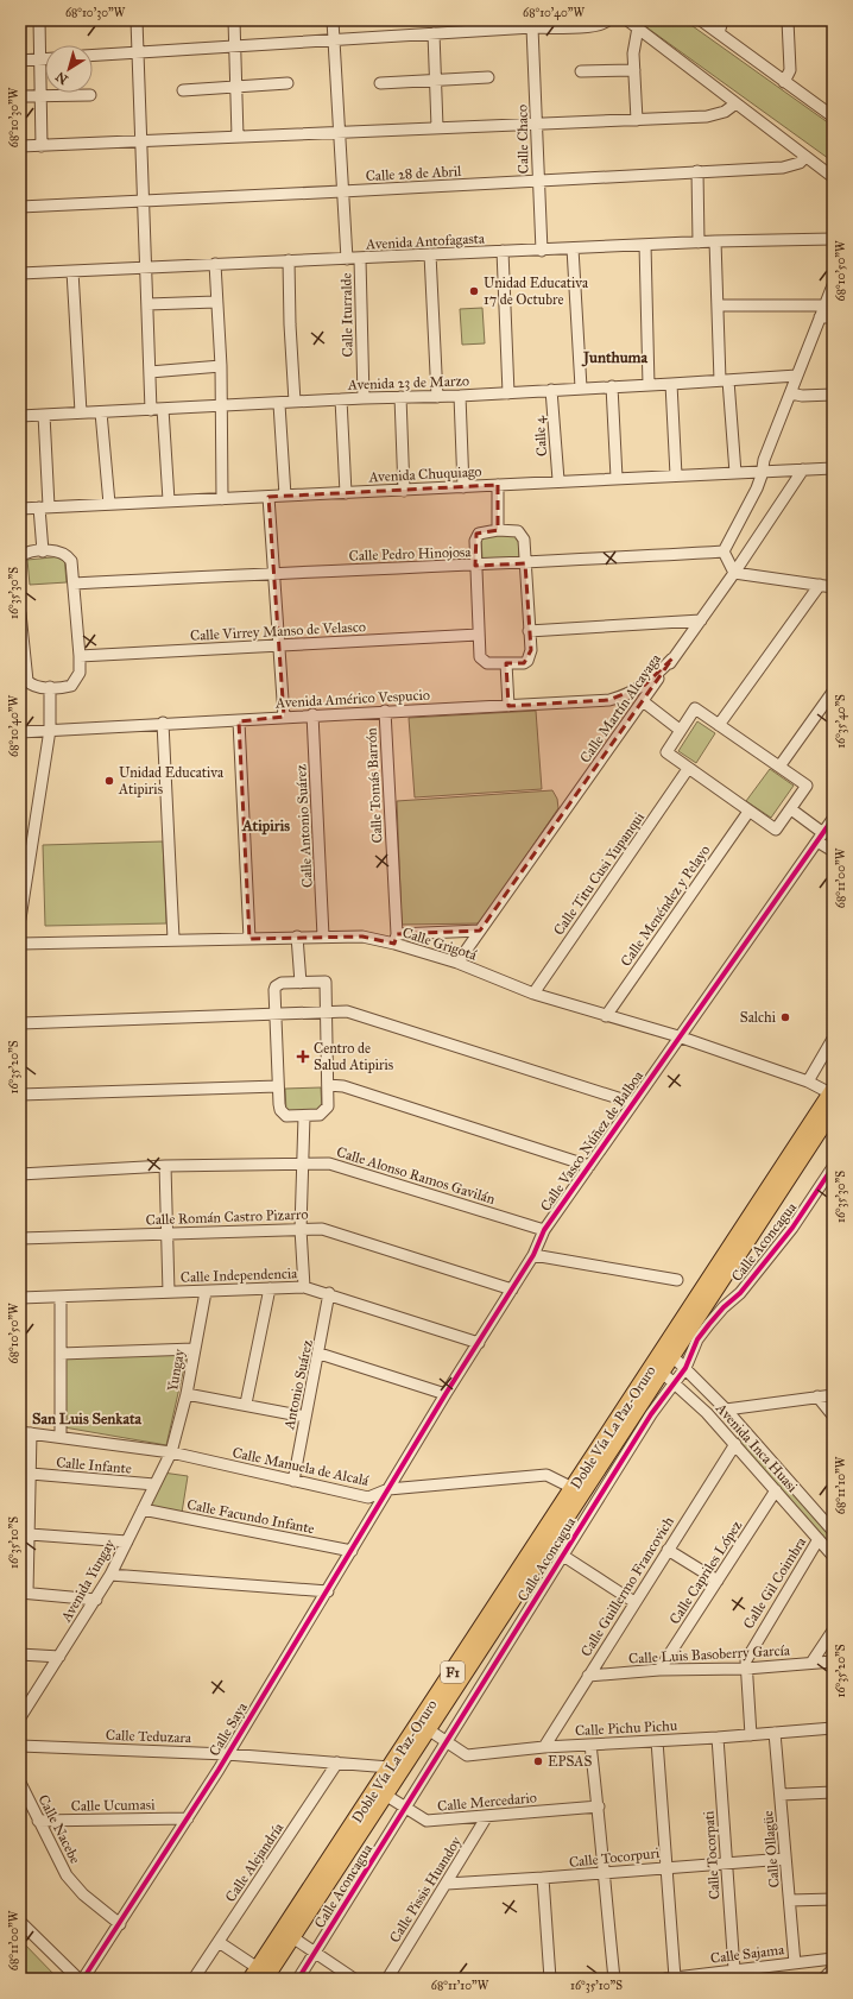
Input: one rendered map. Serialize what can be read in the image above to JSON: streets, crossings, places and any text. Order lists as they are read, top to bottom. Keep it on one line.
{"streets":{"highway":["Doble Vía La Paz-Oruro","F1"],"street":["Calle Chaco","Calle 28 de Abril","Avenida Antofagasta","Calle Iturralde","Avenida 23 de Marzo","Calle 4","Avenida Chuquiago","Calle Pedro Hinojosa","Calle Virrey Manso de Velasco","Avenida Américo Vespucio","Calle Martín Alcayaga","Calle Tomás Barrón","Calle Antonio Suárez","Calle Titu Cusi Yupanqui","Calle Menéndez y Pelayo","Calle Grigotá","Calle Vasco Núñez de Balboa","Calle Alonso Ramos Gavilán","Calle Román Castro Pizarro","Calle Aconcagua","Calle Independencia","Yungay","Antonio Suárez","Avenida Inca Huasi","Calle Infante","Calle Manuela de Alcalá","Calle Facundo Infante","Calle Capriles López","Avenida Yungay","Calle Gil Coimbra","Calle Guillermo Francovich","Calle Luis Basoberry García","Calle Pichu Pichu","Calle Saya","Calle Teduzara","Calle Mercedario","Calle Ucumasi","Calle Nacebe","Calle Ollagüe","Calle Tocorpati","Calle Tocorpuri","Calle Alejandría","Calle Pissis Huandoy","Calle Sajama"]},"crossings":[["Calle Chaco","Calle 28 de Abril"],["Calle Chaco","Avenida Antofagasta"],["Avenida Antofagasta","Calle Iturralde"],["Calle Iturralde","Avenida 23 de Marzo"],["Avenida 23 de Marzo","Calle 4"],["Calle 4","Avenida Chuquiago"],["Avenida Chuquiago","Calle Martín Alcayaga"],["Avenida Américo Vespucio","Calle Martín Alcayaga"],["Avenida Américo Vespucio","Calle Tomás Barrón"],["Avenida Américo Vespucio","Calle Antonio Suárez"],["Calle Martín Alcayaga","Calle Grigotá"],["Calle Tomás Barrón","Calle Grigotá"],["Calle Antonio Suárez","Calle Grigotá"],["Calle Titu Cusi Yupanqui","Calle Grigotá"],["Calle Menéndez y Pelayo","Calle Grigotá"],["Calle Grigotá","Calle Vasco Núñez de Balboa"],["Calle Grigotá","Doble Vía La Paz-Oruro"],["Calle Vasco Núñez de Balboa","Calle Alonso Ramos Gavilán"],["Calle Vasco Núñez de Balboa","Calle Román Castro Pizarro"],["Calle Vasco Núñez de Balboa","Calle Independencia"],["Calle Vasco Núñez de Balboa","Calle Manuela de Alcalá"],["Calle Vasco Núñez de Balboa","Calle Saya"],["Calle Aconcagua","Avenida Inca Huasi"],["Calle Aconcagua","Calle Pichu Pichu"],["Calle Aconcagua","Calle Mercedario"],["Calle Independencia","Yungay"],["Calle Independencia","Antonio Suárez"],["Yungay","Calle Manuela de Alcalá"],["Yungay","Avenida Yungay"],["Antonio Suárez","Calle Manuela de Alcalá"],["Doble Vía La Paz-Oruro","Avenida Inca Huasi"],["Doble Vía La Paz-Oruro","Calle Manuela de Alcalá"],["Doble Vía La Paz-Oruro","Calle Pichu Pichu"],["Doble Vía La Paz-Oruro","Calle Teduzara"],["Doble Vía La Paz-Oruro","Calle Mercedario"],["Avenida Inca Huasi","Calle Capriles López"],["Avenida Inca Huasi","Calle Gil Coimbra"],["Avenida Inca Huasi","Calle Guillermo Francovich"],["Calle Infante","Avenida Yungay"],["Calle Manuela de Alcalá","Avenida Yungay"],["Calle Manuela de Alcalá","Calle Saya"],["Calle Facundo Infante","Avenida Yungay"],["Calle Facundo Infante","Calle Saya"],["Calle Capriles López","Calle Luis Basoberry García"],["Calle Gil Coimbra","Calle Luis Basoberry García"],["Calle Guillermo Francovich","Calle Luis Basoberry García"],["Calle Guillermo Francovich","Calle Pichu Pichu"],["Calle Pichu Pichu","Calle Ollagüe"],["Calle Pichu Pichu","Calle Tocorpati"],["Calle Saya","Calle Teduzara"],["Calle Saya","Calle Ucumasi"],["Calle Saya","Calle Nacebe"],["Calle Teduzara","Calle Alejandría"],["Calle Mercedario","Calle Pissis Huandoy"],["Calle Ucumasi","Calle Nacebe"],["Calle Ollagüe","Calle Tocorpuri"],["Calle Ollagüe","Calle Sajama"],["Calle Tocorpati","Calle Tocorpuri"],["Calle Tocorpati","Calle Sajama"],["Calle Tocorpuri","Calle Pissis Huandoy"]],"districts":["Junthuma","Atipiris","San Luis Senkata"],"places":{"other":["Unidad Educativa 17 de Octubre","Unidad Educativa Atipiris","Salchi","EPSAS"],"health":["Centro de Salud Atipiris"]},"north":"bottom left","coordinates":["68°10'30\"W","68°10'40\"W","68°10'50\"W","16°35'30\"S","16°35'40\"S","68°11'00\"W","16°35'20\"S","68°11'10\"W","16°35'10\"S"]}
